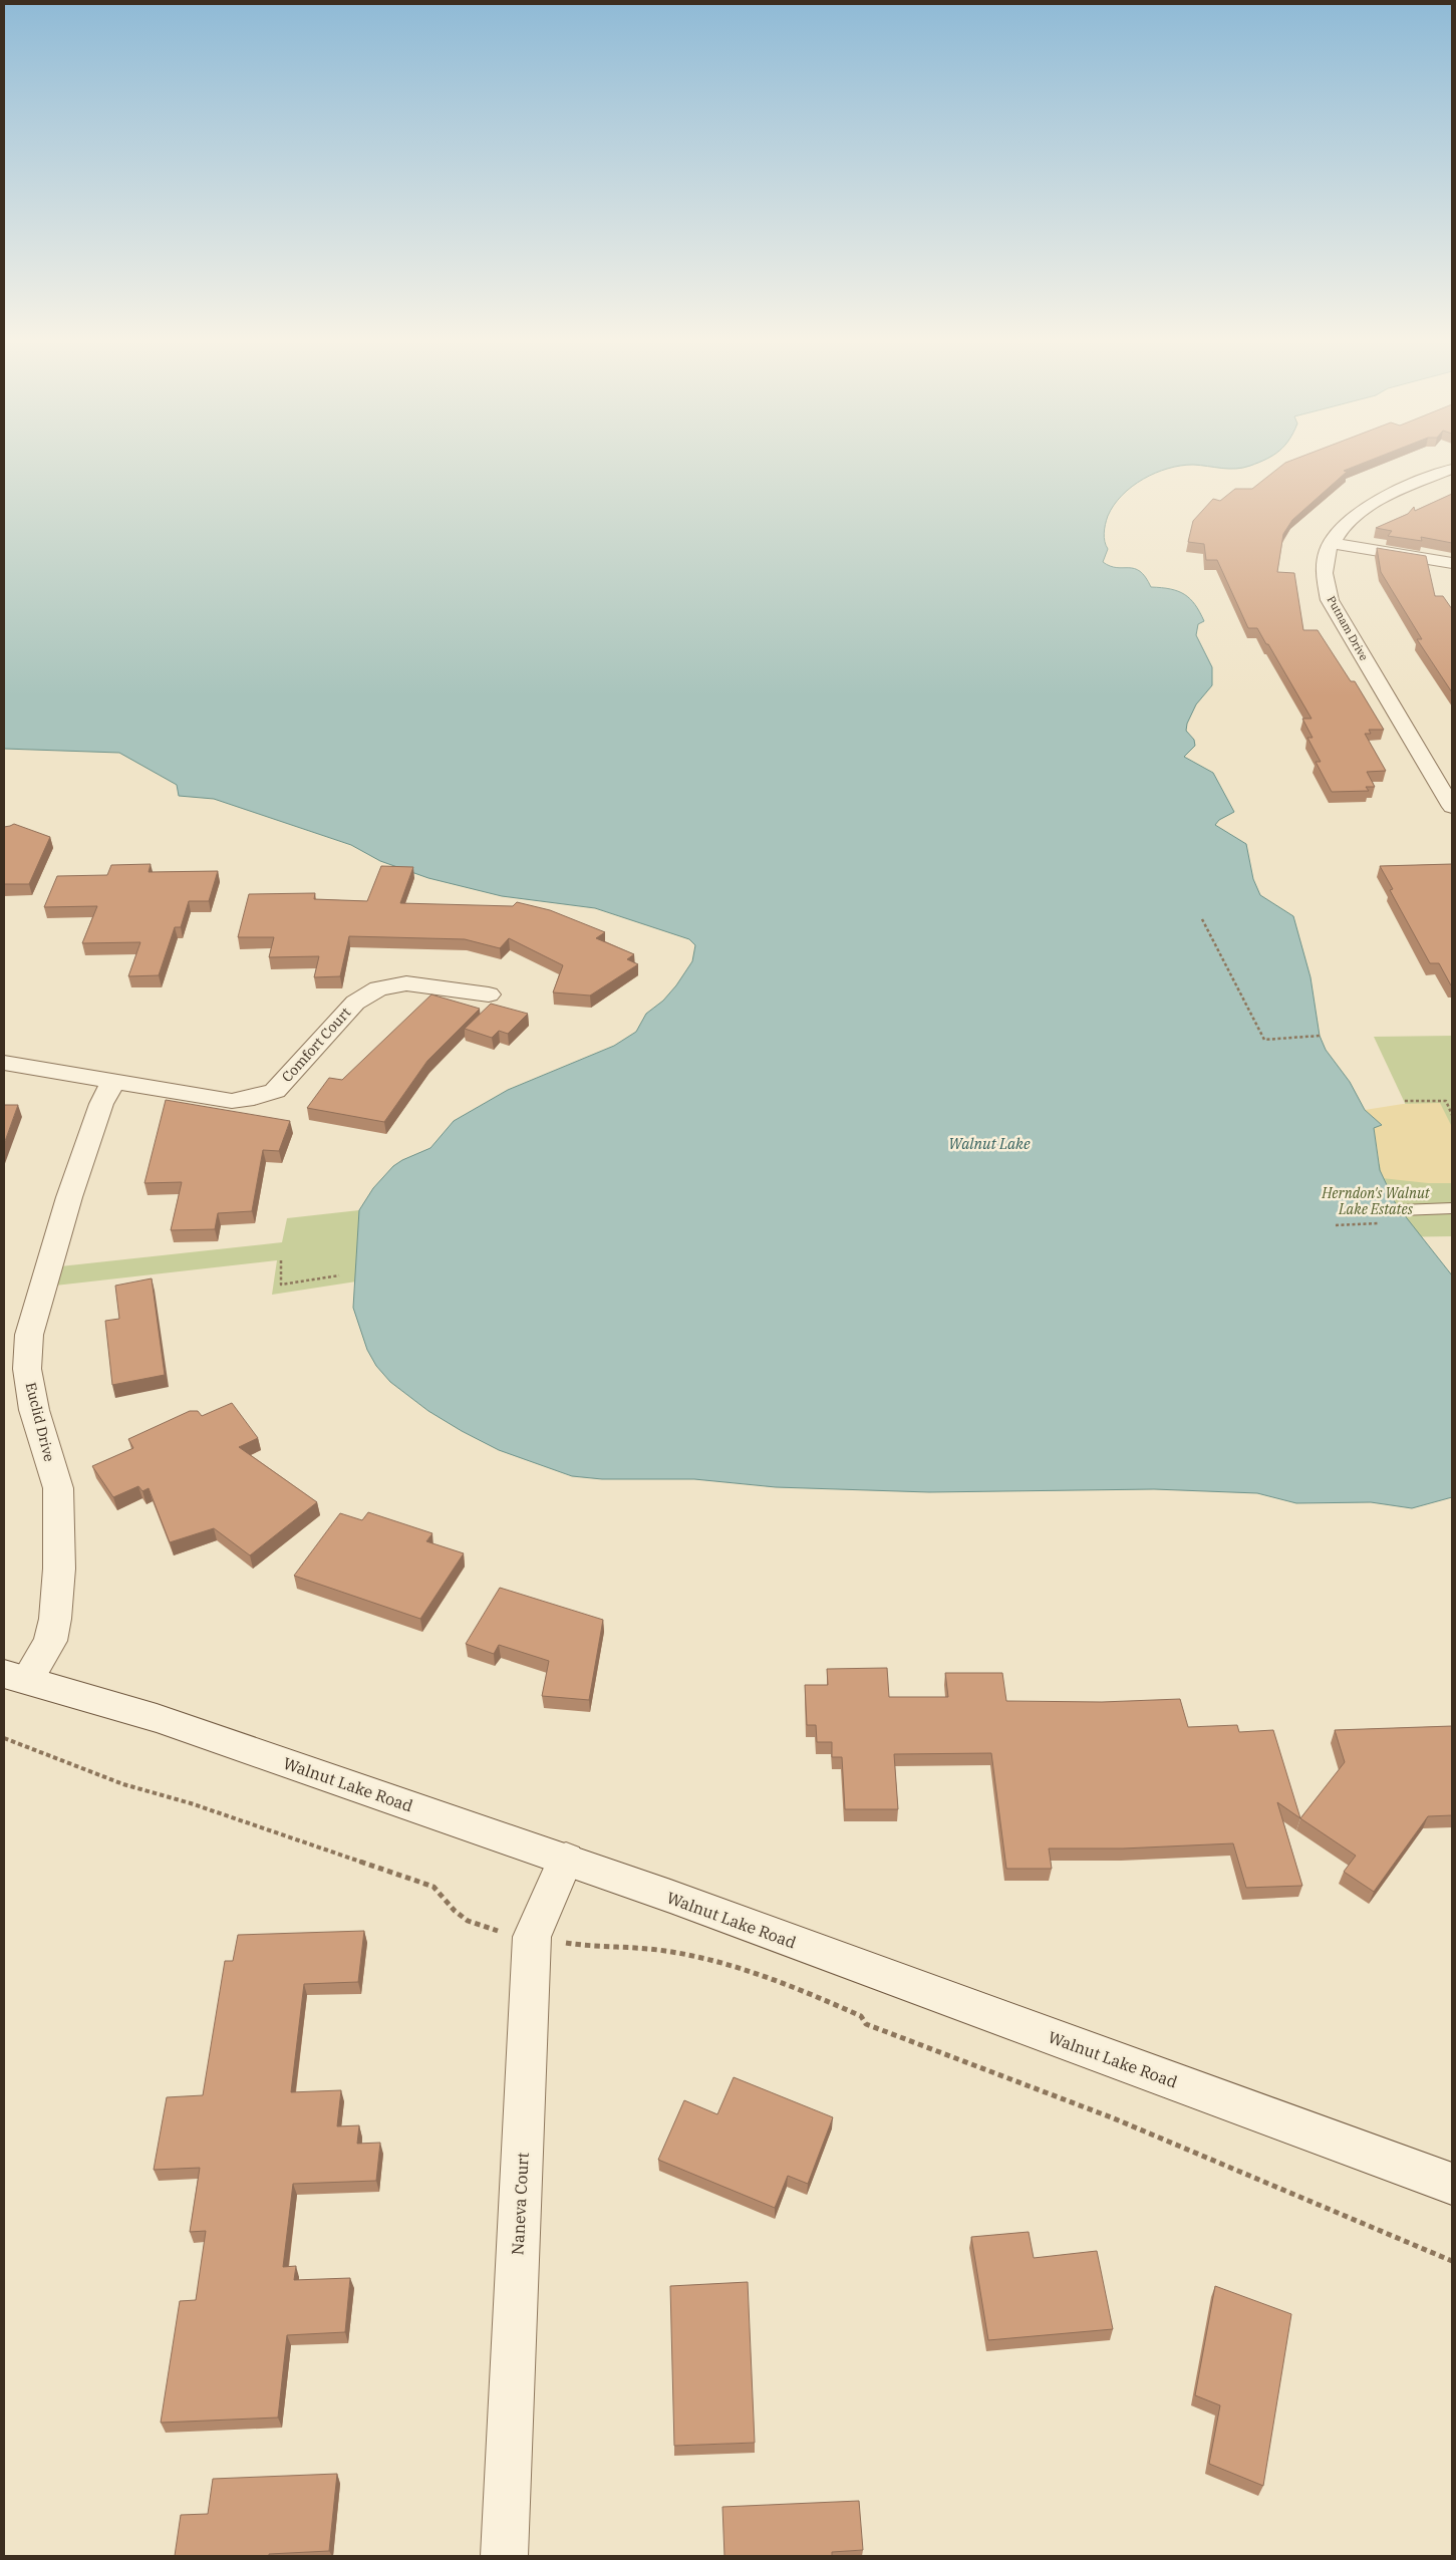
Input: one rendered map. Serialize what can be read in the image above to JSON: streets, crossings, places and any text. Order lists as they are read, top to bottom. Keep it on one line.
{"streets":{"street":["Putnam Drive","Comfort Court","Euclid Drive","Walnut Lake Road","Naneva Court"]},"crossings":[["Comfort Court","Euclid Drive"],["Euclid Drive","Walnut Lake Road"],["Walnut Lake Road","Naneva Court"]],"water":["Walnut Lake"],"parks":["Herndon's Walnut Lake Estates"]}
